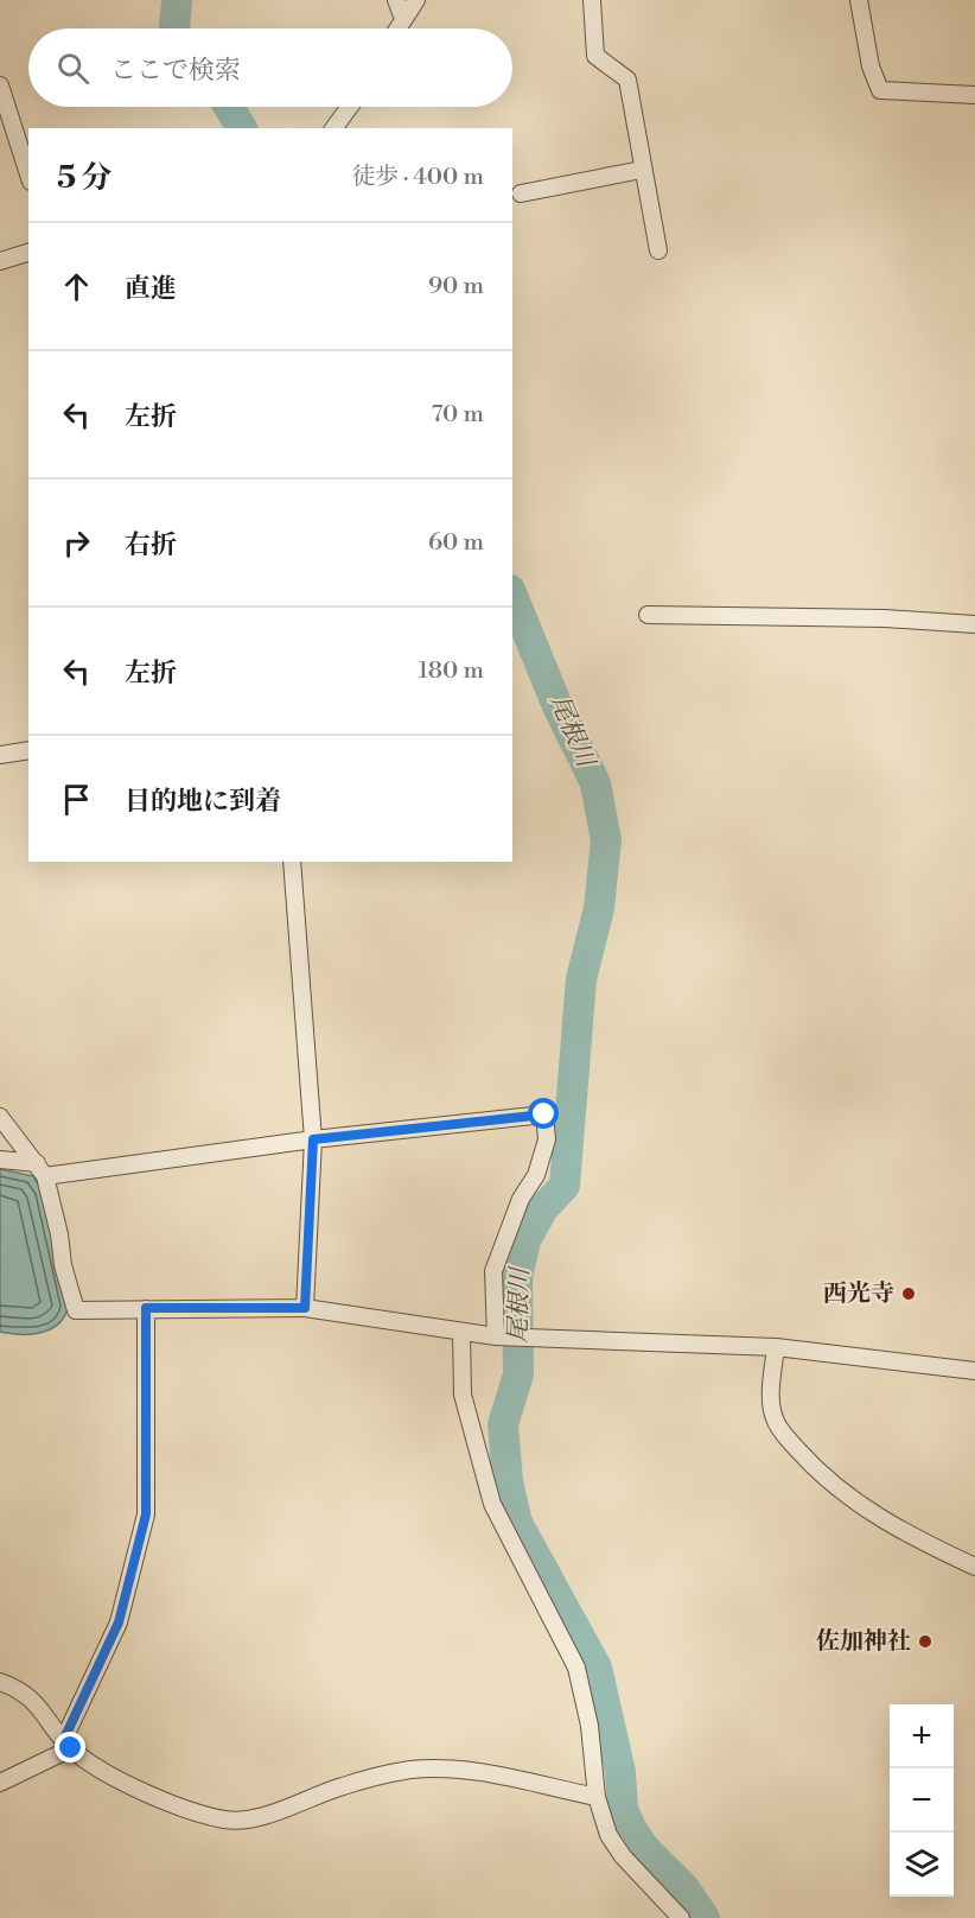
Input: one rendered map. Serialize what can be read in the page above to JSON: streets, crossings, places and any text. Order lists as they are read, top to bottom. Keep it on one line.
{"water":["尾根川"],"places":["西光寺","佐加神社"],"page":{"search":"ここで検索","heading":["5 分","徒歩 · 400 m"],"list":[["直進","90 m"],["左折","70 m"],["右折","60 m"],["左折","180 m"],"目的地に到着"],"map_buttons":["+","−"]}}
